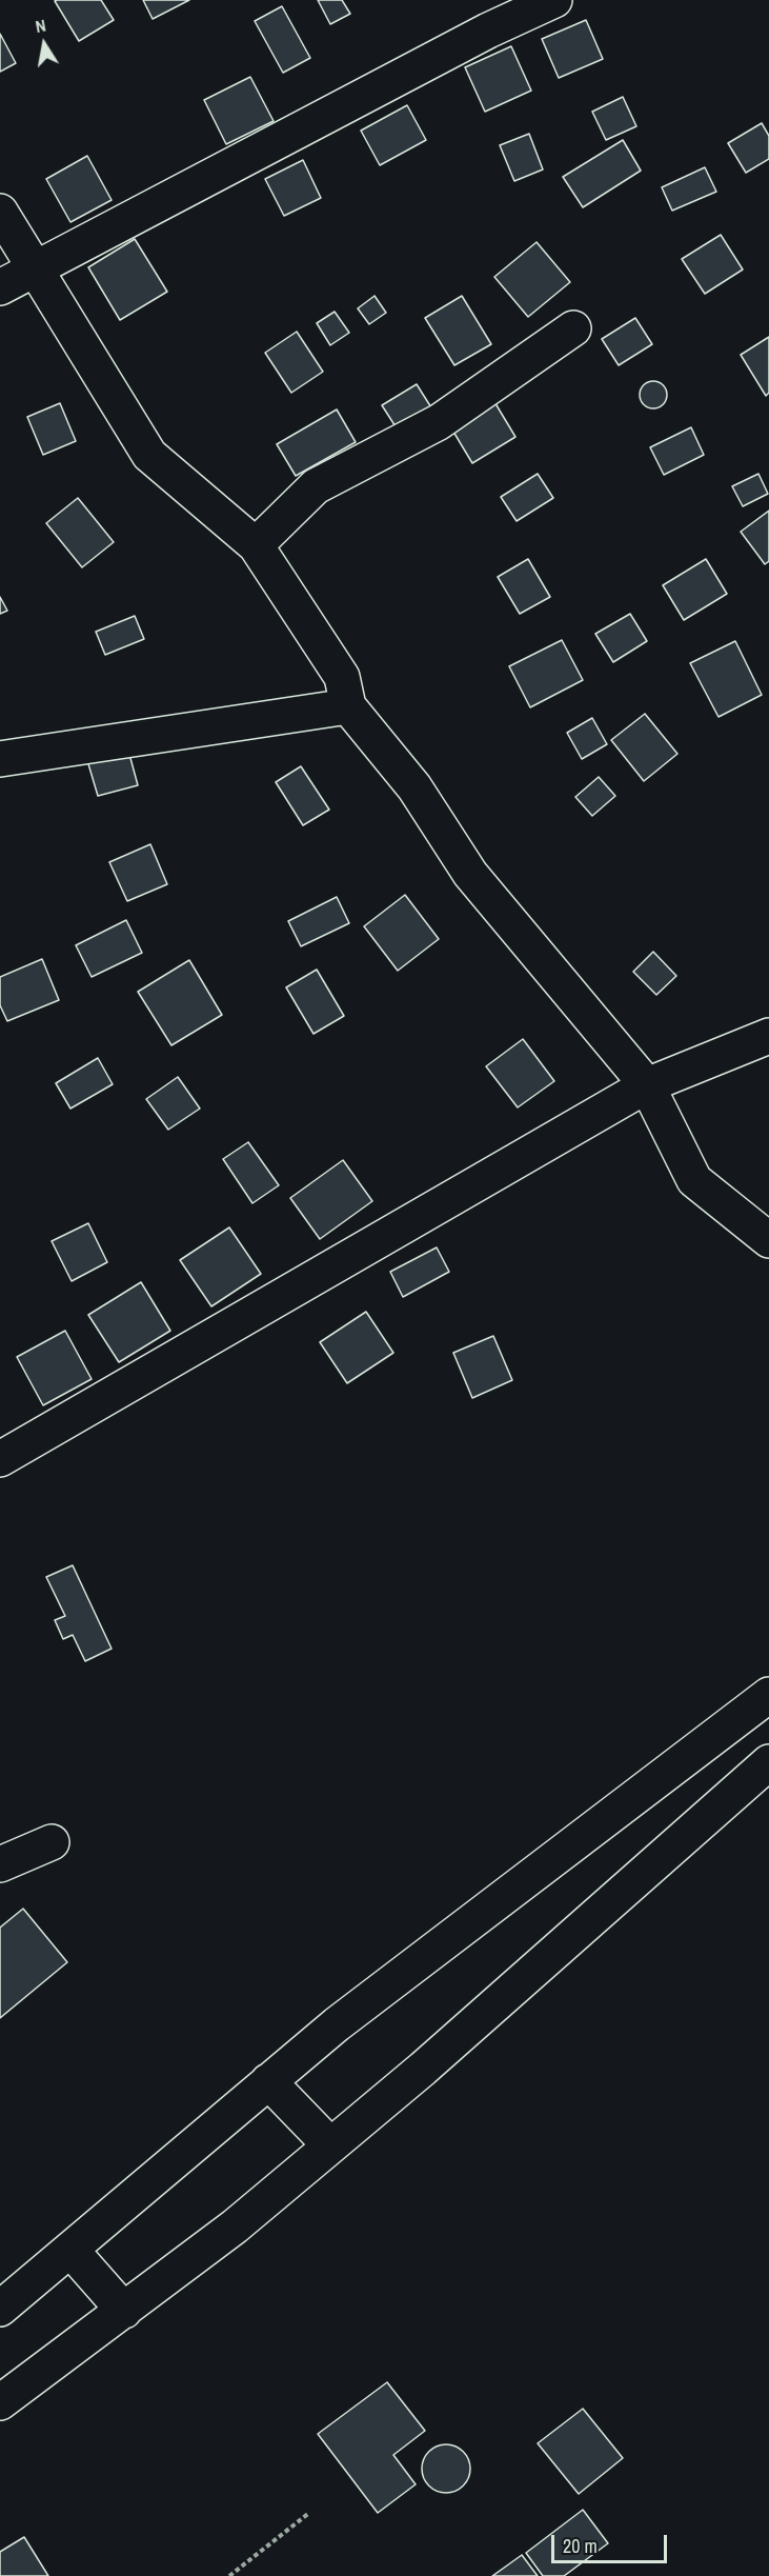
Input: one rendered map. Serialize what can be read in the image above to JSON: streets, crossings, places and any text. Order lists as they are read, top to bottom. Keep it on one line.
{"scale_bar":"20 m","north":"top"}
